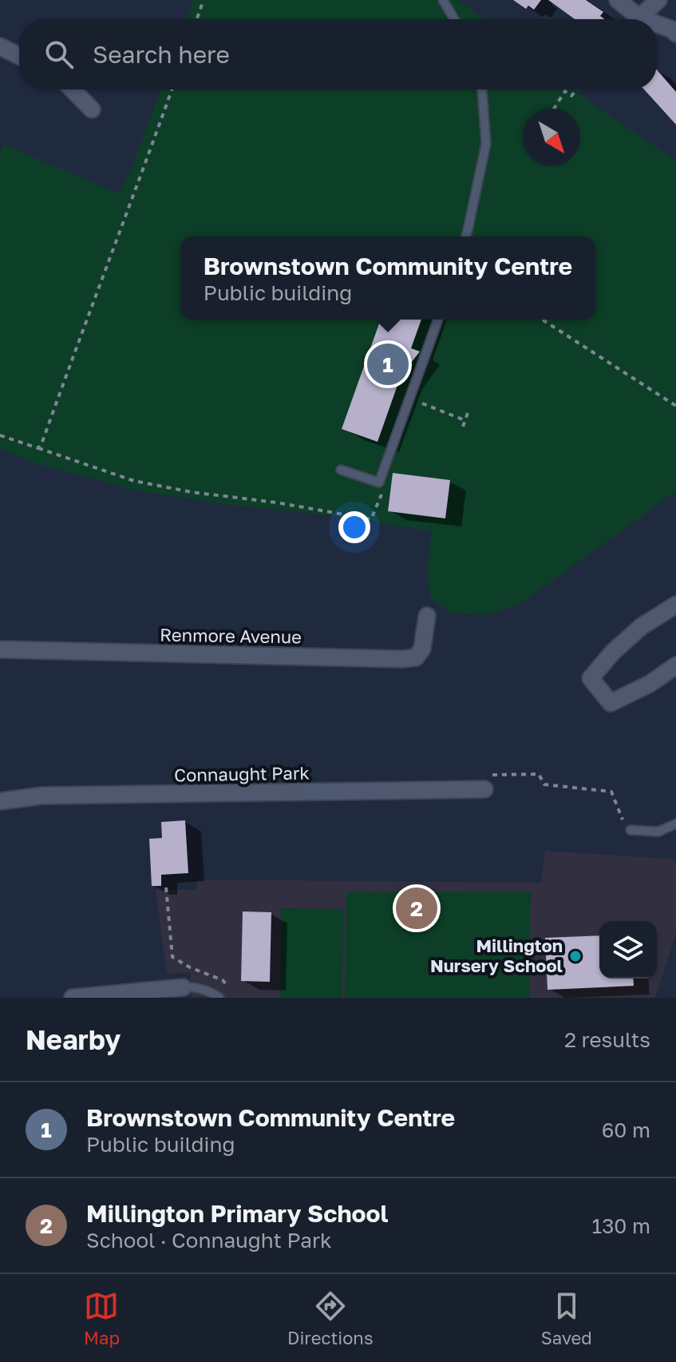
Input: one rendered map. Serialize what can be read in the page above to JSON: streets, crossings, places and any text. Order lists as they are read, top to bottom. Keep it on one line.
{"streets":{"street":["Renmore Avenue","Connaught Park"]},"places":["Millington Nursery School"],"north":"bottom right","page":{"search":"Search here","popup":["Brownstown Community Centre","Public building"],"pins":["1","2"],"heading":["Nearby","2 results"],"list":[{"mark":"1","name":"Brownstown Community Centre","note":"Public building","value":"60 m"},{"mark":"2","name":"Millington Primary School","note":"School · Connaught Park","value":"130 m"}],"nav":["Map","Directions","Saved"]}}
